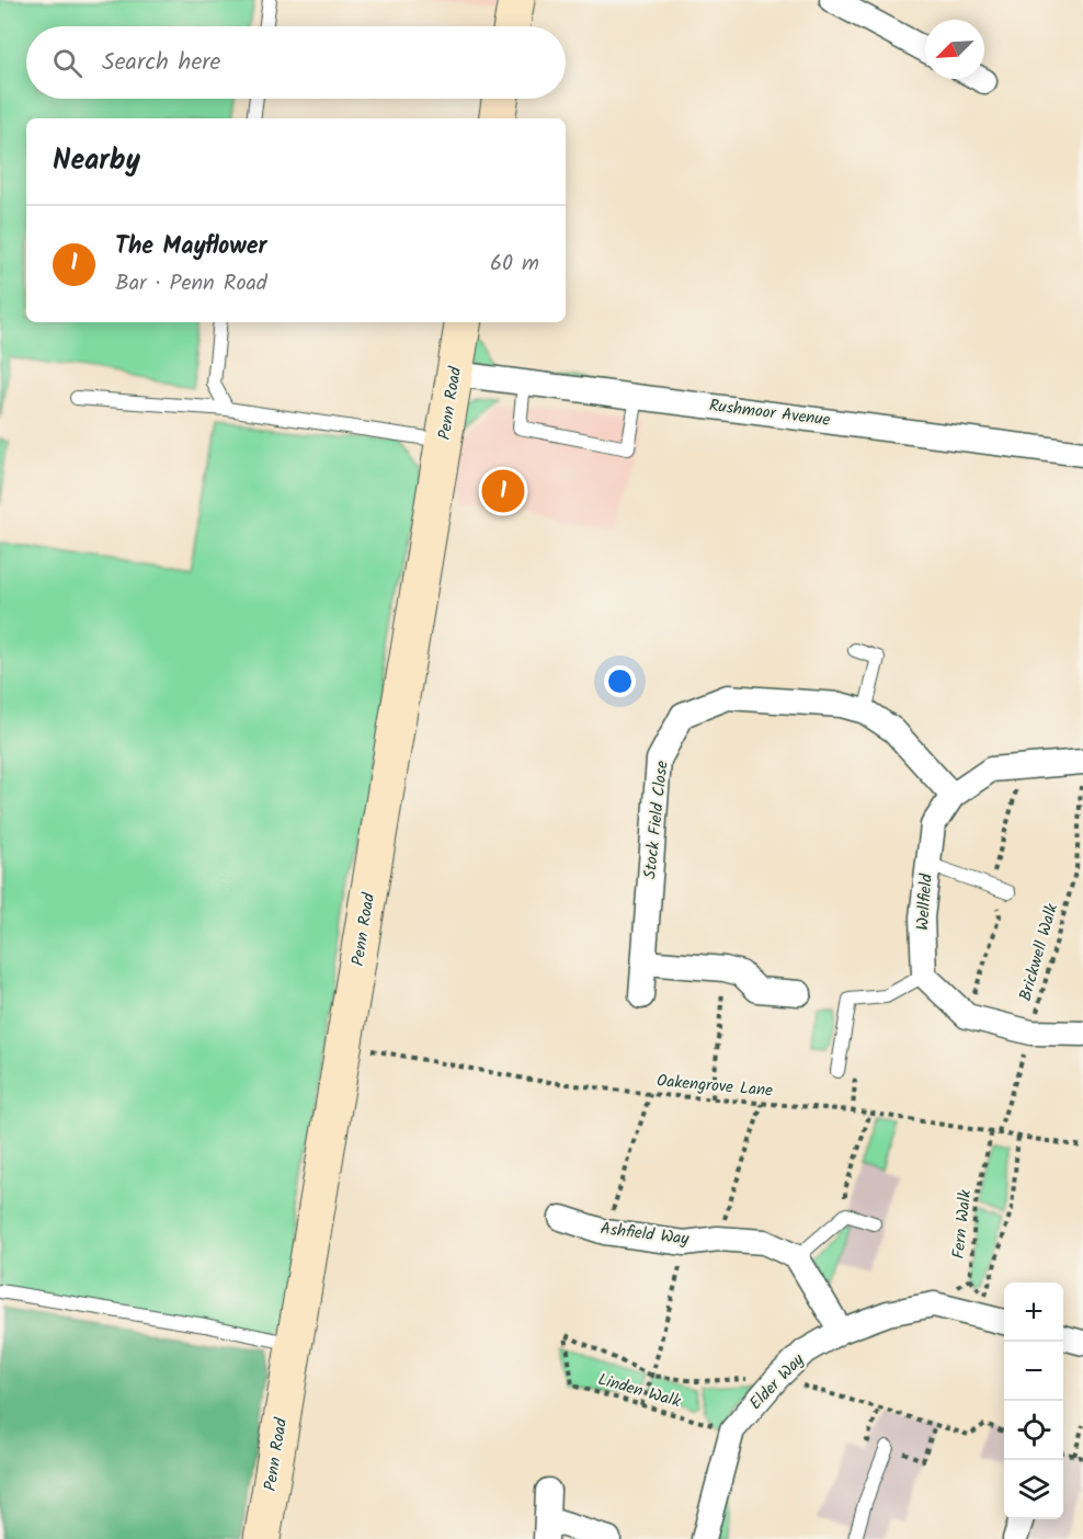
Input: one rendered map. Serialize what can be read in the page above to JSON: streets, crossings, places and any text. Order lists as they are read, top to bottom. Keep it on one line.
{"streets":{"main road":["Penn Road"],"street":["Rushmoor Avenue","Stock Field Close","Wellfield","Ashfield Way","Elder Way"],"path":["Brickwell Walk","Oakengrove Lane","Fern Walk","Linden Walk"]},"crossings":[["Penn Road","Rushmoor Avenue"],["Penn Road","Oakengrove Lane"],["Stock Field Close","Wellfield"],["Wellfield","Brickwell Walk"],["Brickwell Walk","Oakengrove Lane"],["Oakengrove Lane","Fern Walk"],["Fern Walk","Elder Way"],["Elder Way","Linden Walk"]],"north":"bottom left","page":{"search":"Search here","heading":"Nearby","list":[{"mark":"1","name":"The Mayflower","note":"Bar · Penn Road","value":"60 m"}],"pins":"1","map_buttons":["+","−"]}}
